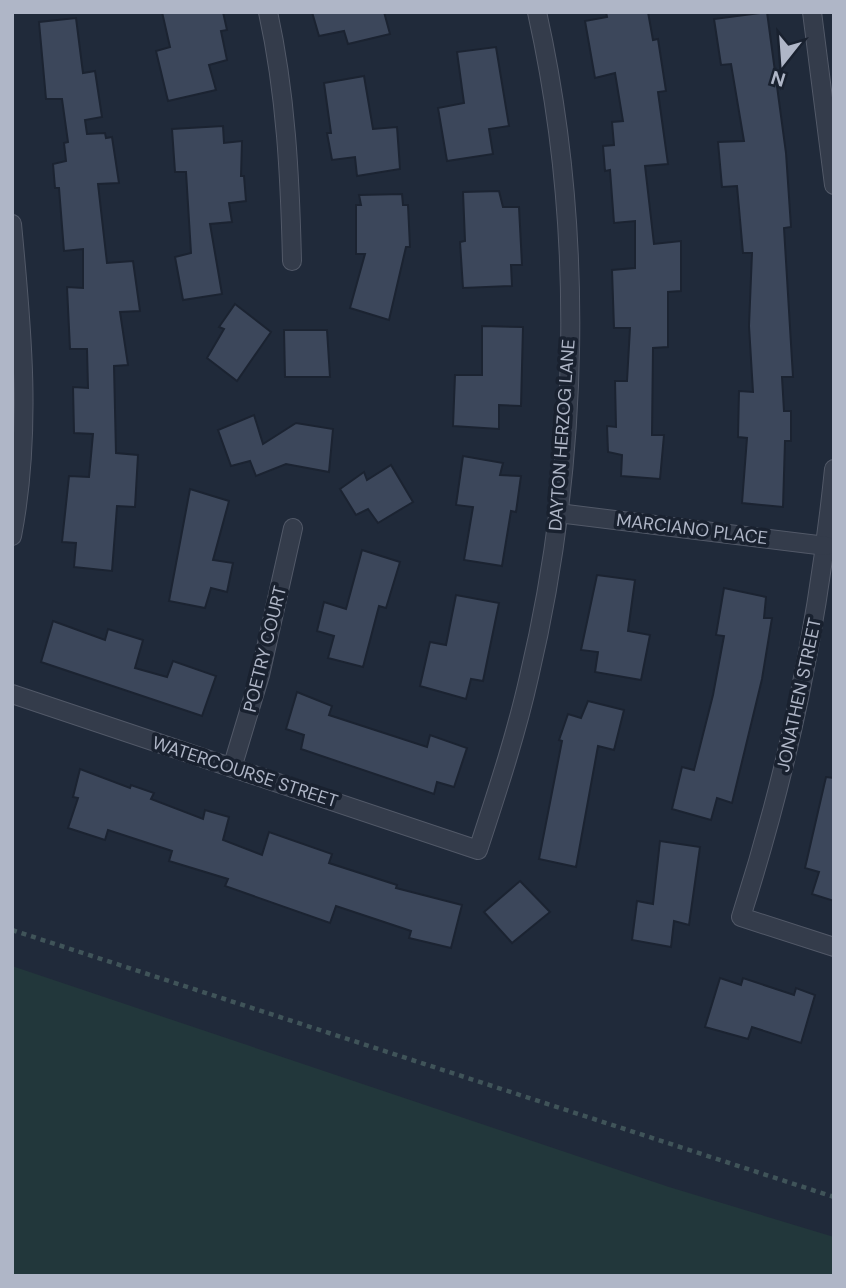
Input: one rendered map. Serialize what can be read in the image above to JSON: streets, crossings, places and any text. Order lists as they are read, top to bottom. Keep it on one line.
{"streets":{"street":["DAYTON HERZOG LANE","MARCIANO PLACE","POETRY COURT","JONATHEN STREET","WATERCOURSE STREET"]},"crossings":[["DAYTON HERZOG LANE","MARCIANO PLACE"],["DAYTON HERZOG LANE","WATERCOURSE STREET"],["MARCIANO PLACE","JONATHEN STREET"],["POETRY COURT","WATERCOURSE STREET"]],"north":"bottom"}
